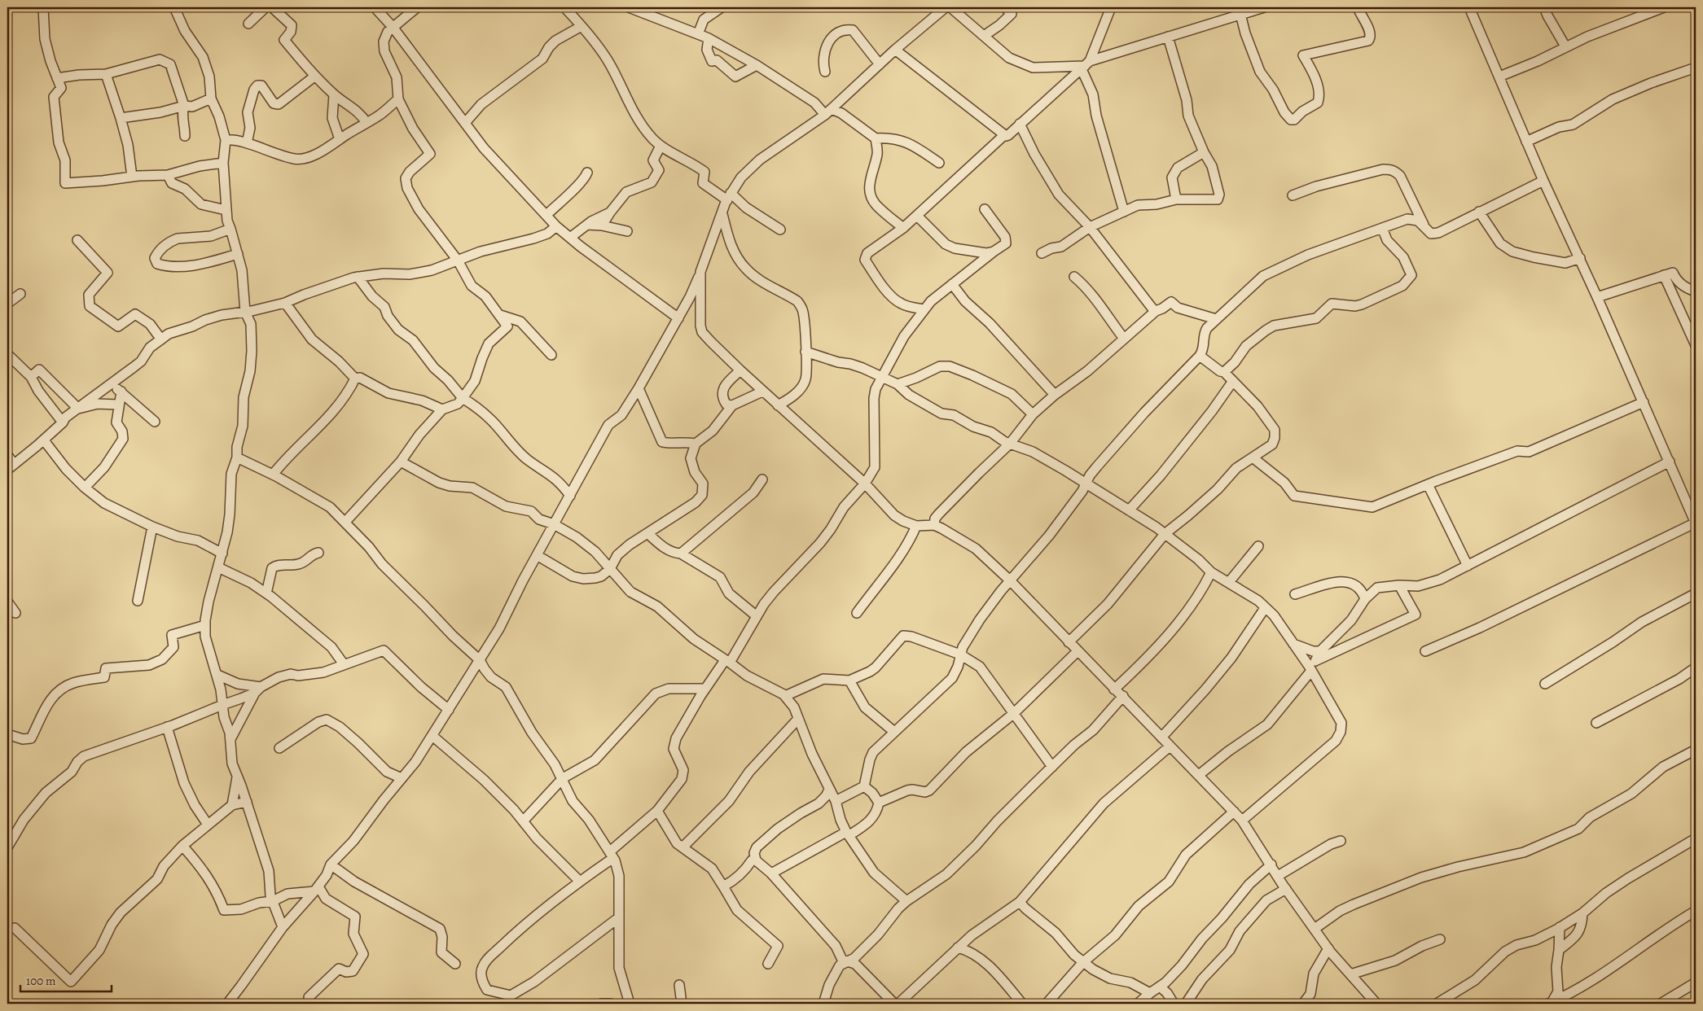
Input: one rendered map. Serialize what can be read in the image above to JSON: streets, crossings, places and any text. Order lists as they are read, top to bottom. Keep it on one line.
{"scale_bar":"100 m"}
